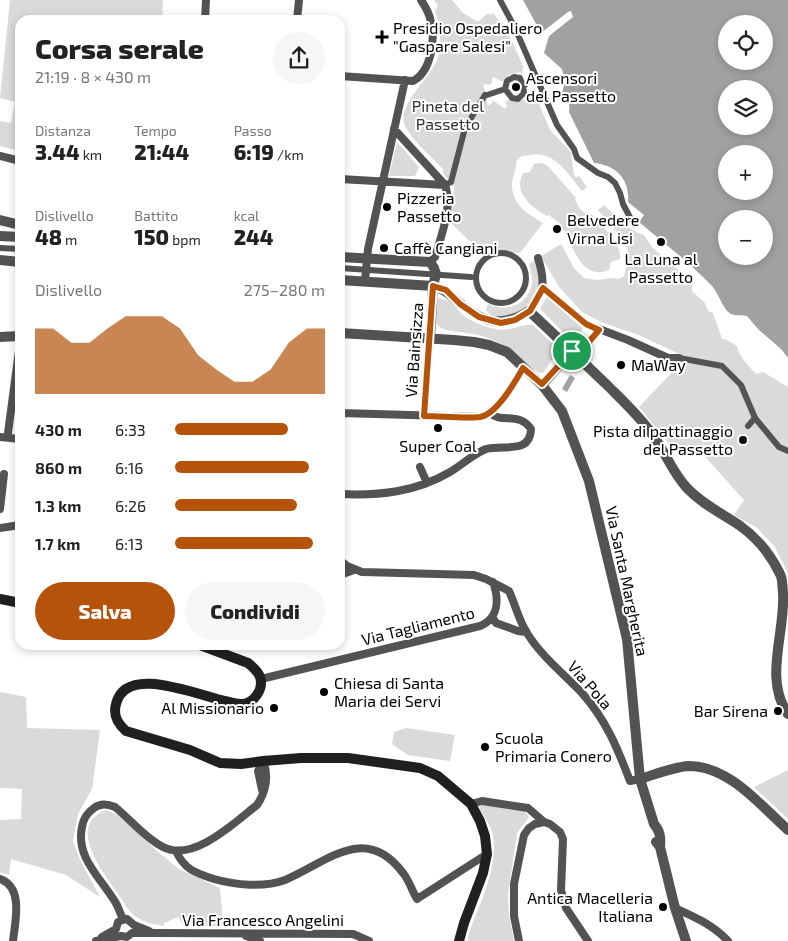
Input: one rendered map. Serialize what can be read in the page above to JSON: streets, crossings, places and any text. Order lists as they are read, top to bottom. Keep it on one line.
{"streets":{"street":["Via Bainsizza","Via Santa Margherita","Via Tagliamento","Via Pola","Via Francesco Angelini"]},"crossings":[["Via Bainsizza","Via Santa Margherita"],["Via Santa Margherita","Via Pola"],["Via Tagliamento","Via Pola"]],"parks":["Pineta del Passetto"],"places":{"health":["Presidio Ospedaliero \"Gaspare Salesi\""],"other":["Ascensori del Passetto","Pizzeria Passetto","Belvedere Virna Lisi","La Luna al Passetto","Caffè Cangiani","MaWay","Super Coal","Pista di pattinaggio del Passetto","Chiesa di Santa Maria dei Servi","Al Missionario","Bar Sirena","Scuola Primaria Conero","Antica Macelleria Italiana"]},"page":{"map_buttons":["+","−"],"heading":["Corsa serale","21:19 · 8 × 430 m"],"stats":[["Distanza","3.44 km"],["Tempo","21:44"],["Passo","6:19 /km"],["Dislivello","48 m"],["Battito","150 bpm"],["kcal","244"]],"chart":["Dislivello","275–280 m"],"list":[{"name":"430 m","note":"6:33"},{"name":"860 m","note":"6:16"},{"name":"1.3 km","note":"6:26"},{"name":"1.7 km","note":"6:13"}],"buttons":["Salva","Condividi"]}}
